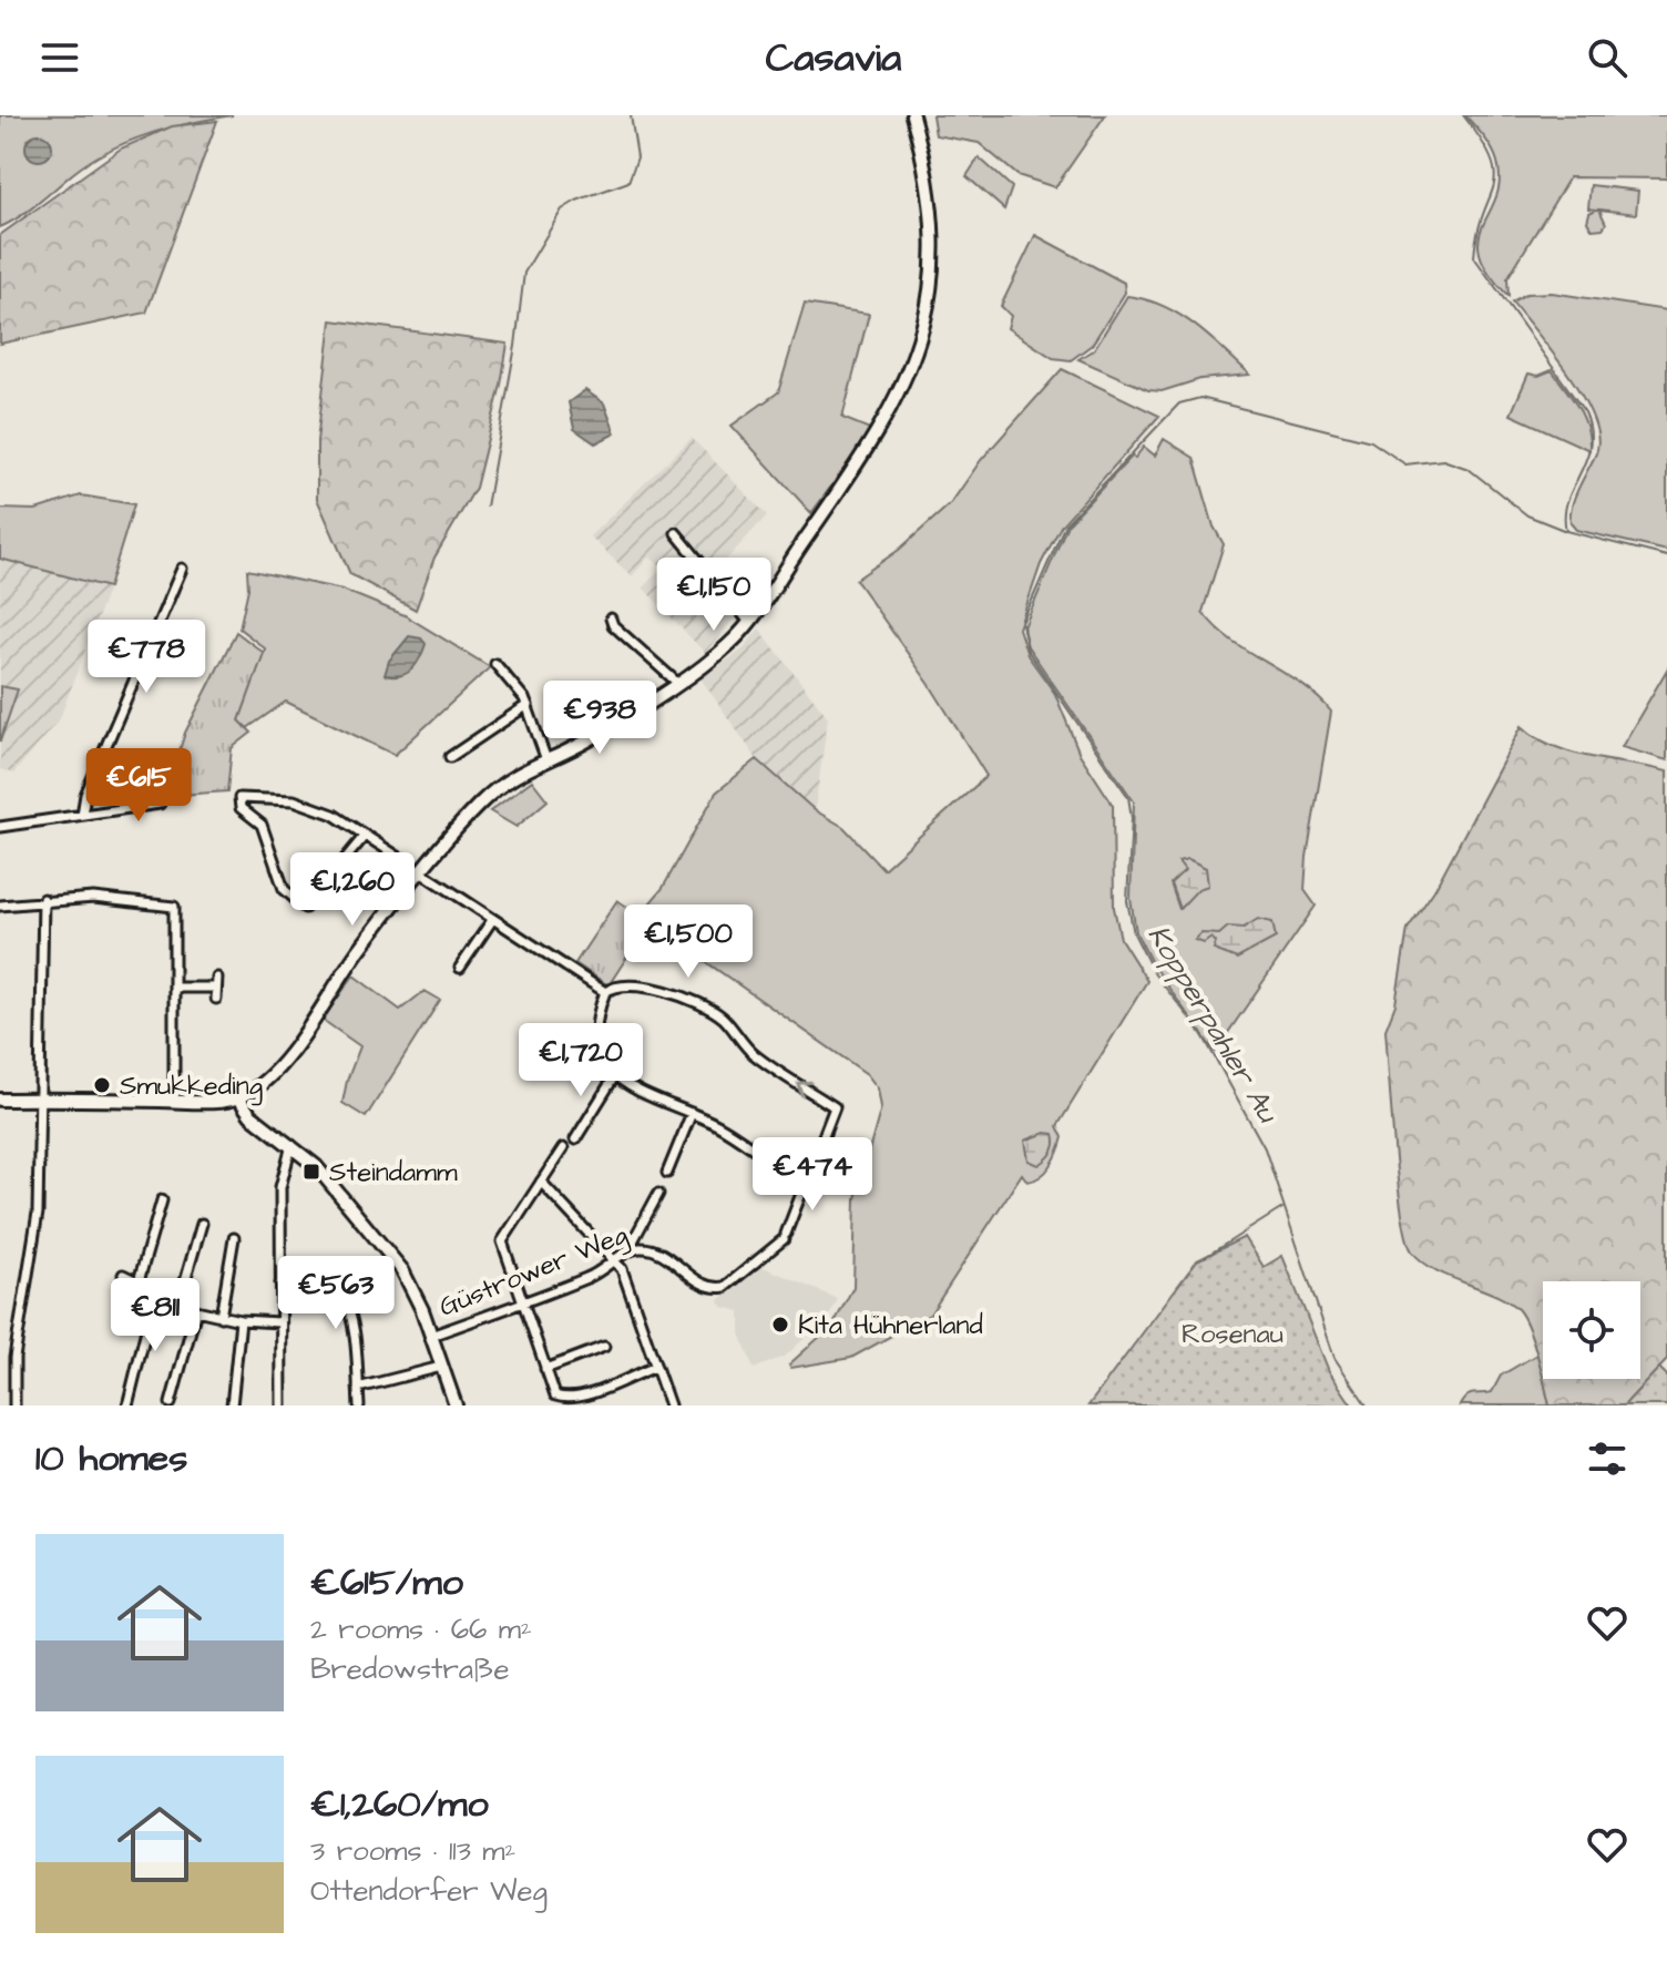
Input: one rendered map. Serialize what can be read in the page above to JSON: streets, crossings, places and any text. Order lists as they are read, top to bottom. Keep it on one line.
{"streets":{"street":["Güstrower Weg"]},"water":["Kopperpahler Au"],"parks":["Rosenau"],"places":{"other":["Smukkeding","Kita Hühnerland"],"transit":["Steindamm"]},"page":{"header":"Casavia","price":["€1,150","€778","€938","€615","€1,260","€1,500","€1,720","€474","€563","€811"],"heading":"10 homes","list":[{"name":"€615/mo","note":"2 rooms · 66 m² · Bredowstraße"},{"name":"€1,260/mo","note":"3 rooms · 113 m² · Ottendorfer Weg"}]}}
